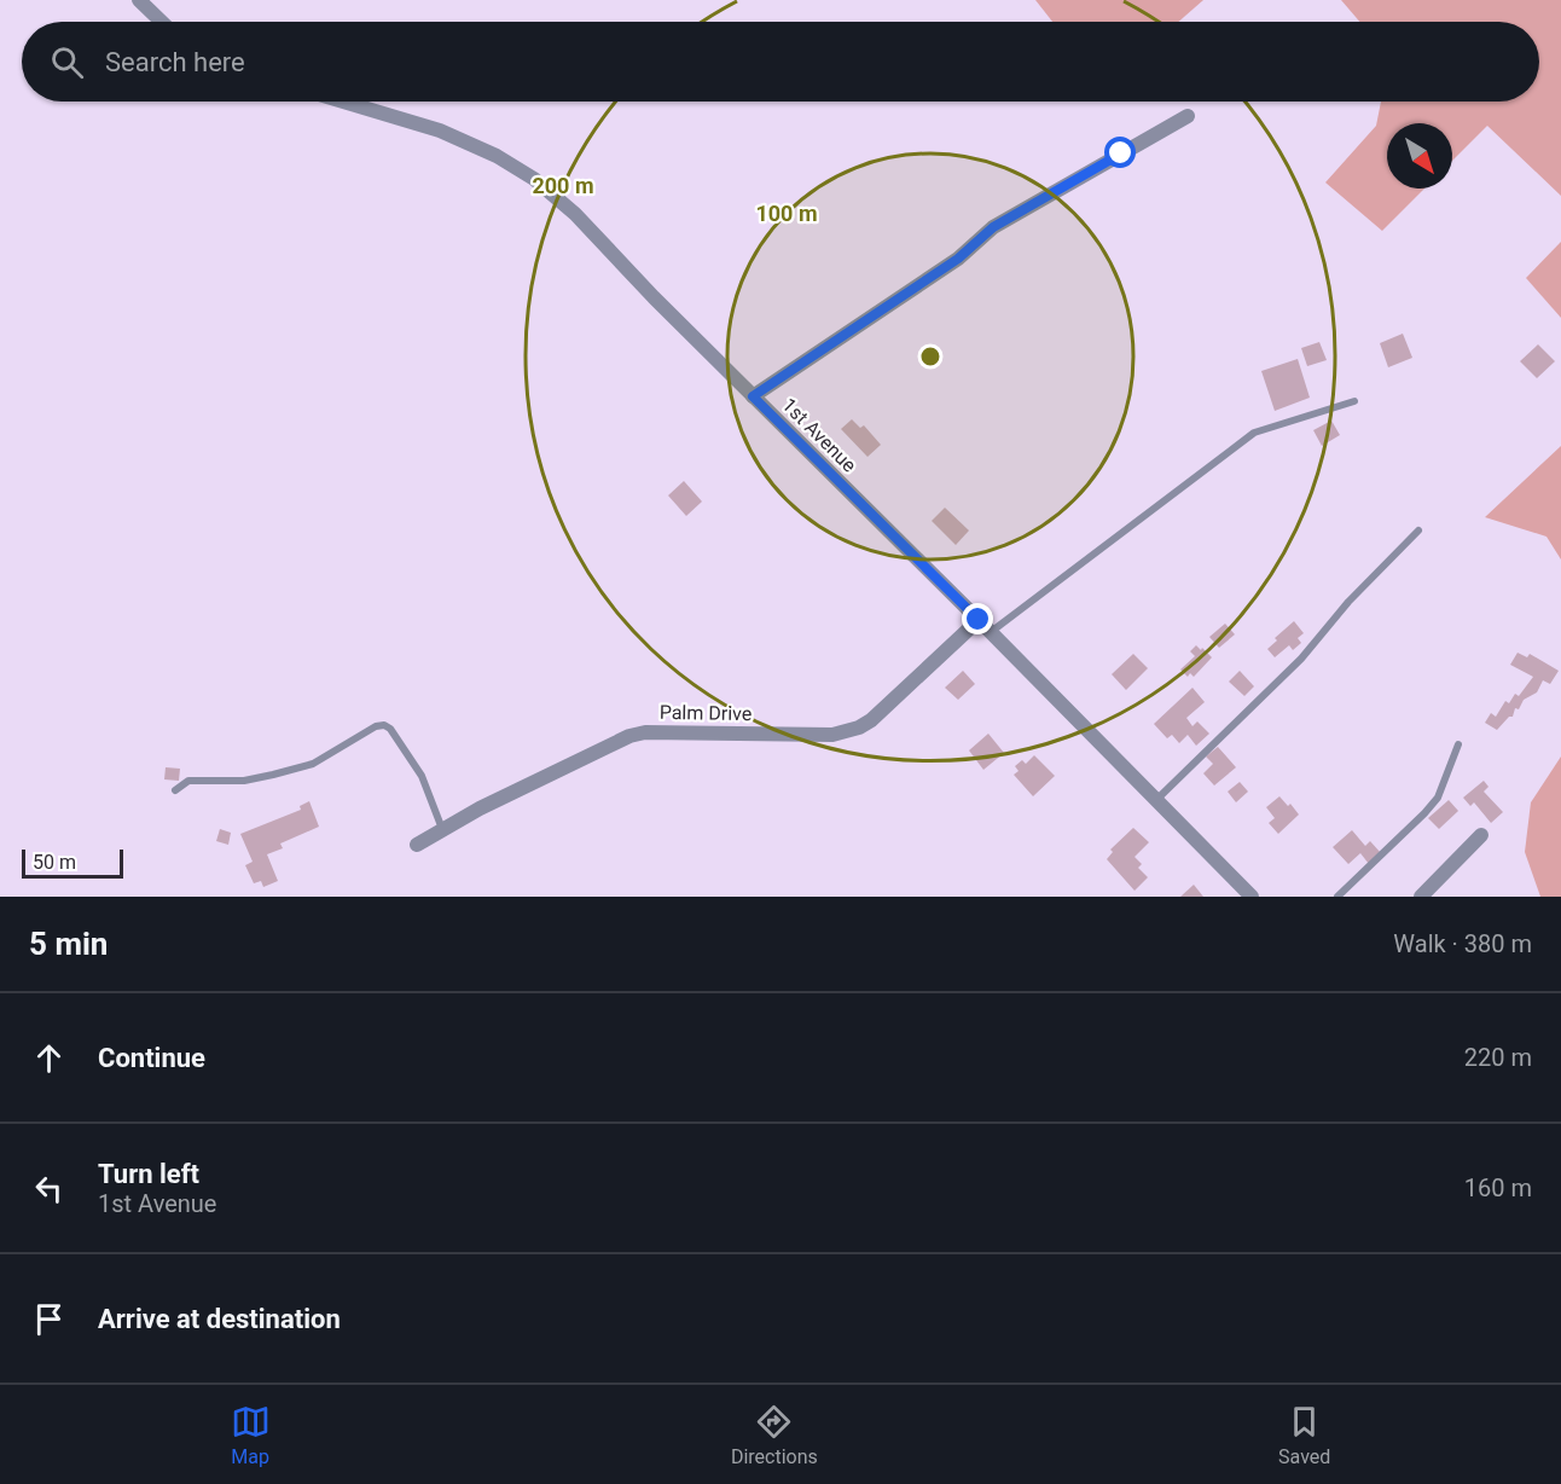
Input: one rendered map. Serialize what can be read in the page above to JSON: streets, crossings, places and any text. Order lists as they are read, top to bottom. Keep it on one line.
{"streets":{"street":["1st Avenue","Palm Drive"]},"crossings":[["1st Avenue","Palm Drive"]],"scale_bar":"50 m","north":"bottom right","page":{"search":"Search here","scale":"50 m","heading":["5 min","Walk · 380 m"],"list":[["Continue","220 m"],["Turn left","1st Avenue","160 m"],"Arrive at destination"],"nav":["Map","Directions","Saved"]},"rings":["200 m","100 m"]}
